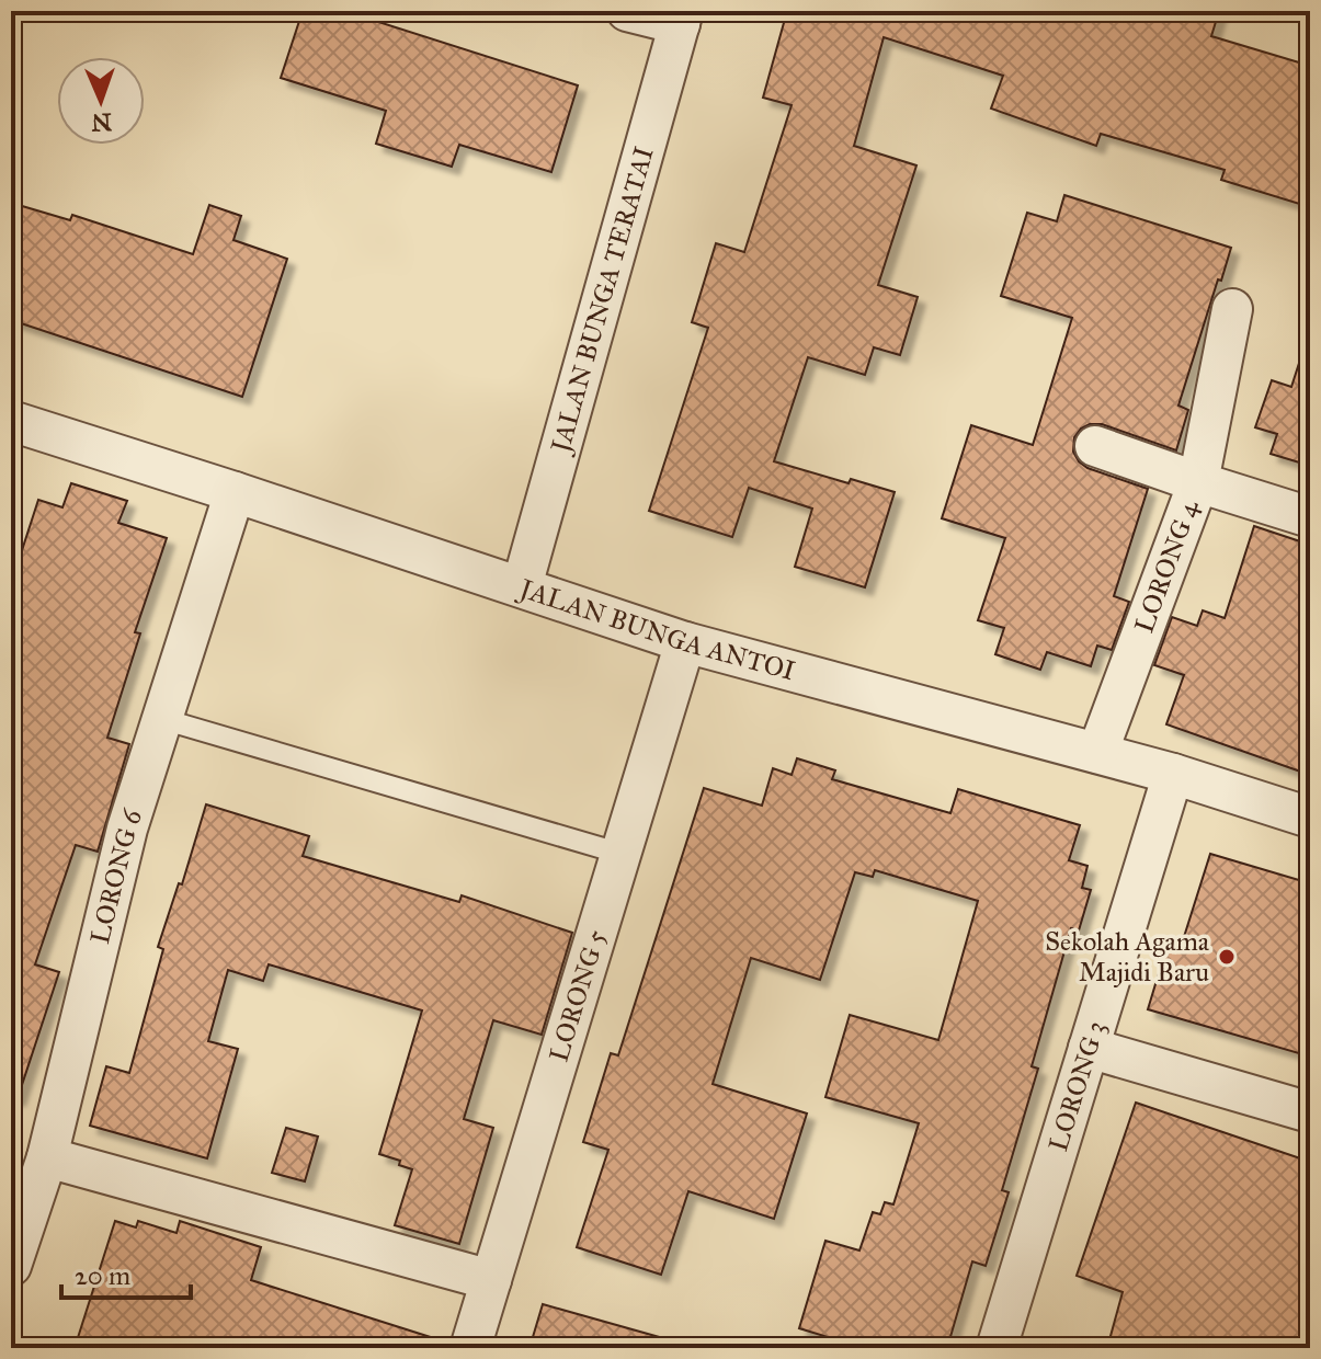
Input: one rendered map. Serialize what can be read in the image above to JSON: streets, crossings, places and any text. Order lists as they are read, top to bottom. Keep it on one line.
{"streets":{"street":["JALAN BUNGA TERATAI","LORONG 4","JALAN BUNGA ANTOI","LORONG 6","LORONG 5","LORONG 3"]},"crossings":[["JALAN BUNGA TERATAI","JALAN BUNGA ANTOI"],["LORONG 4","JALAN BUNGA ANTOI"],["JALAN BUNGA ANTOI","LORONG 6"],["JALAN BUNGA ANTOI","LORONG 5"],["JALAN BUNGA ANTOI","LORONG 3"]],"places":["Sekolah Agama Majidi Baru"],"scale_bar":"20 m","north":"bottom"}
